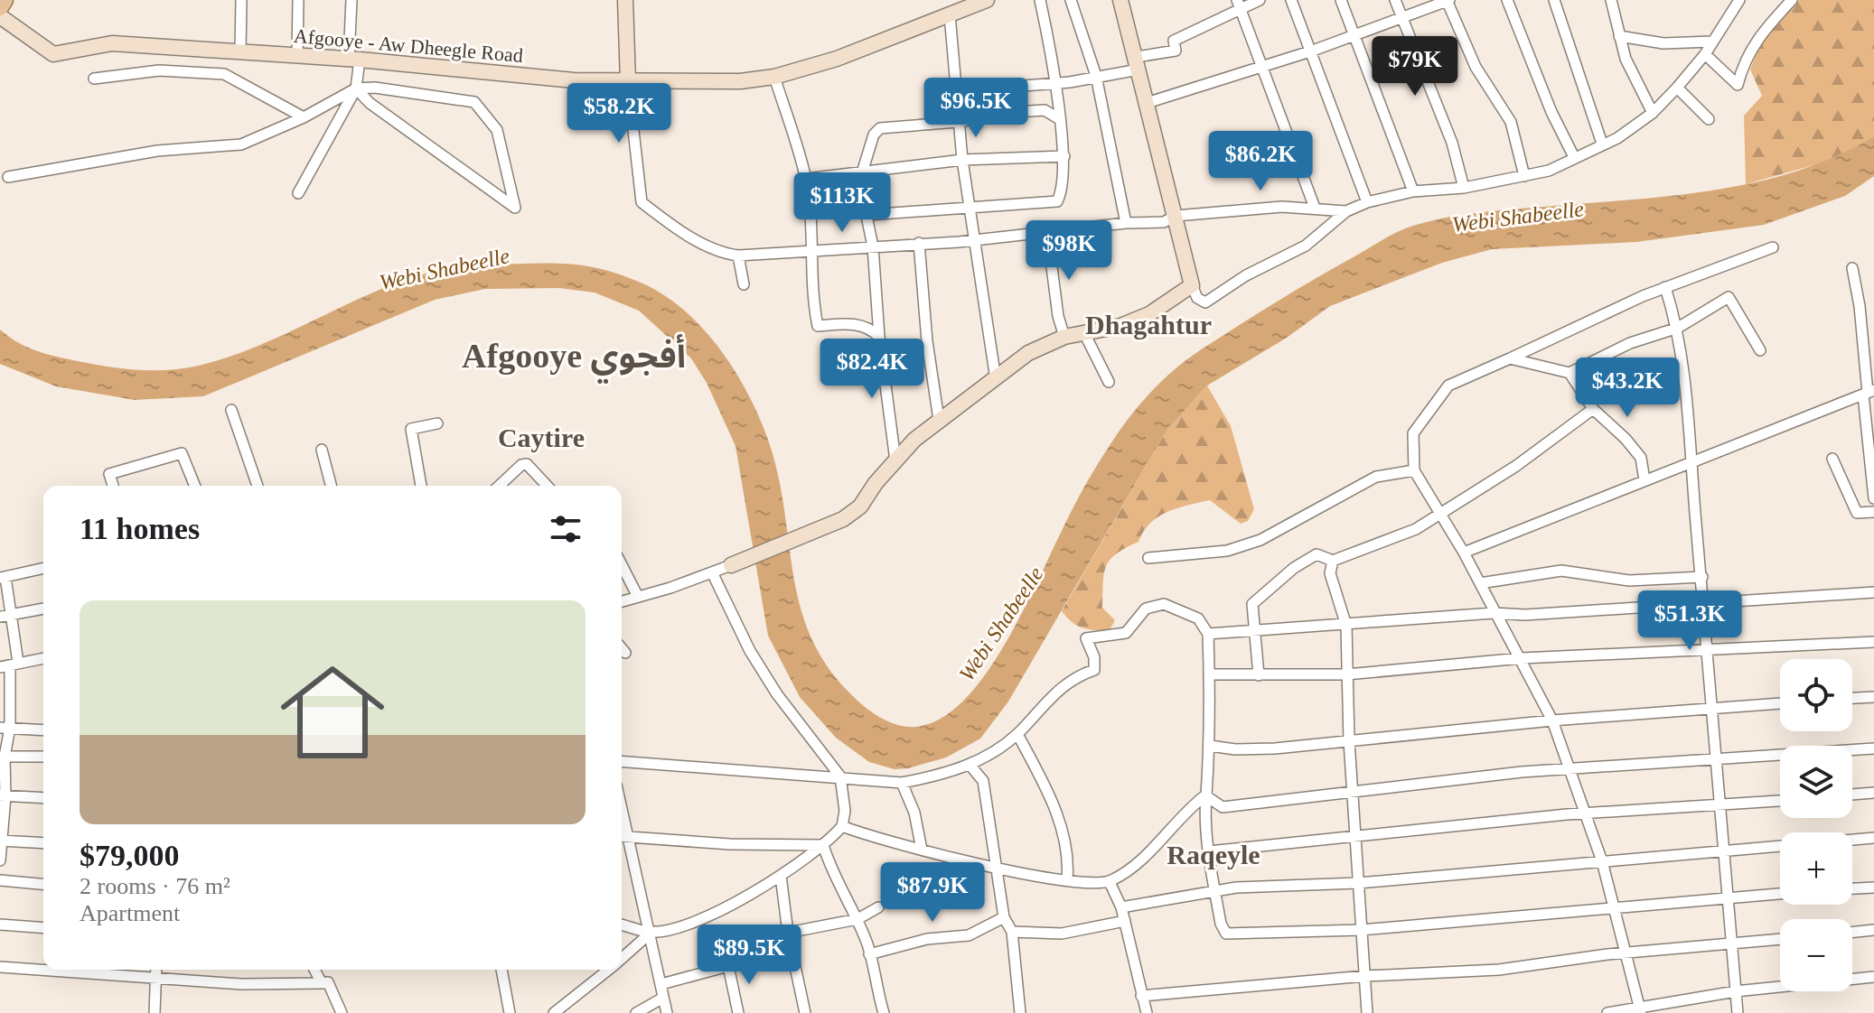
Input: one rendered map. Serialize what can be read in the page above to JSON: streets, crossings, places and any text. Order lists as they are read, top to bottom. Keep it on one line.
{"streets":{"main road":["Afgooye - Aw Dheegle Road"]},"districts":["Dhagahtur","Afgooye أفجوي","Caytire","Raqeyle"],"water":["Webi Shabeelle"],"page":{"price":["$79K","$96.5K","$58.2K","$86.2K","$113K","$98K","$82.4K","$43.2K","$51.3K","$87.9K","$89.5K"],"heading":"11 homes","list":[{"name":"$79,000","note":"2 rooms · 76 m² · Apartment"}],"map_buttons":["+","−"]}}
